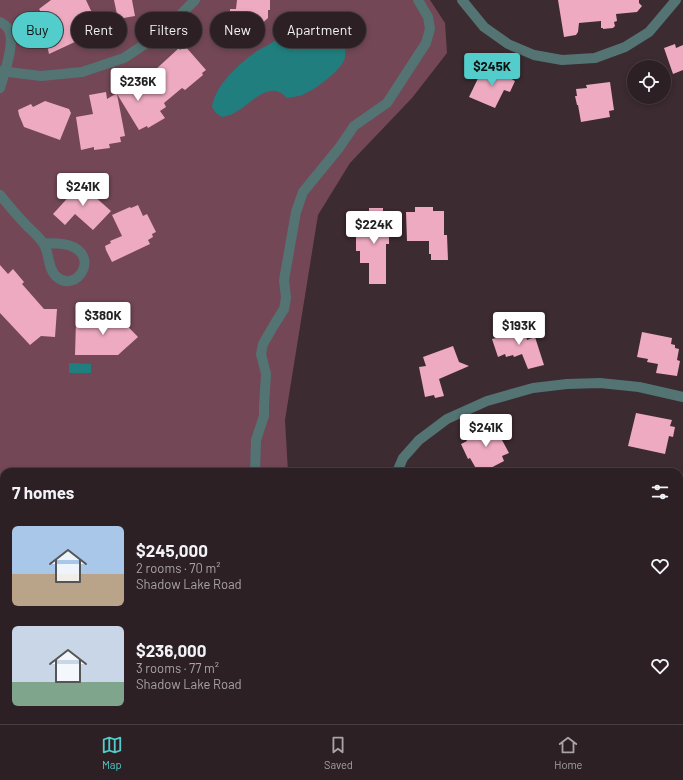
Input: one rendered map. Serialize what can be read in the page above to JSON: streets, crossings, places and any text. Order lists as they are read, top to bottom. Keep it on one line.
{"page":{"chip":["Buy","Rent","Filters","New","Apartment"],"price":["$245K","$236K","$241K","$224K","$380K","$193K","$241K"],"heading":"7 homes","list":[{"name":"$245,000","note":"2 rooms · 70 m² · Shadow Lake Road"},{"name":"$236,000","note":"3 rooms · 77 m² · Shadow Lake Road"}],"tabs":["Map","Saved","Home"]}}
